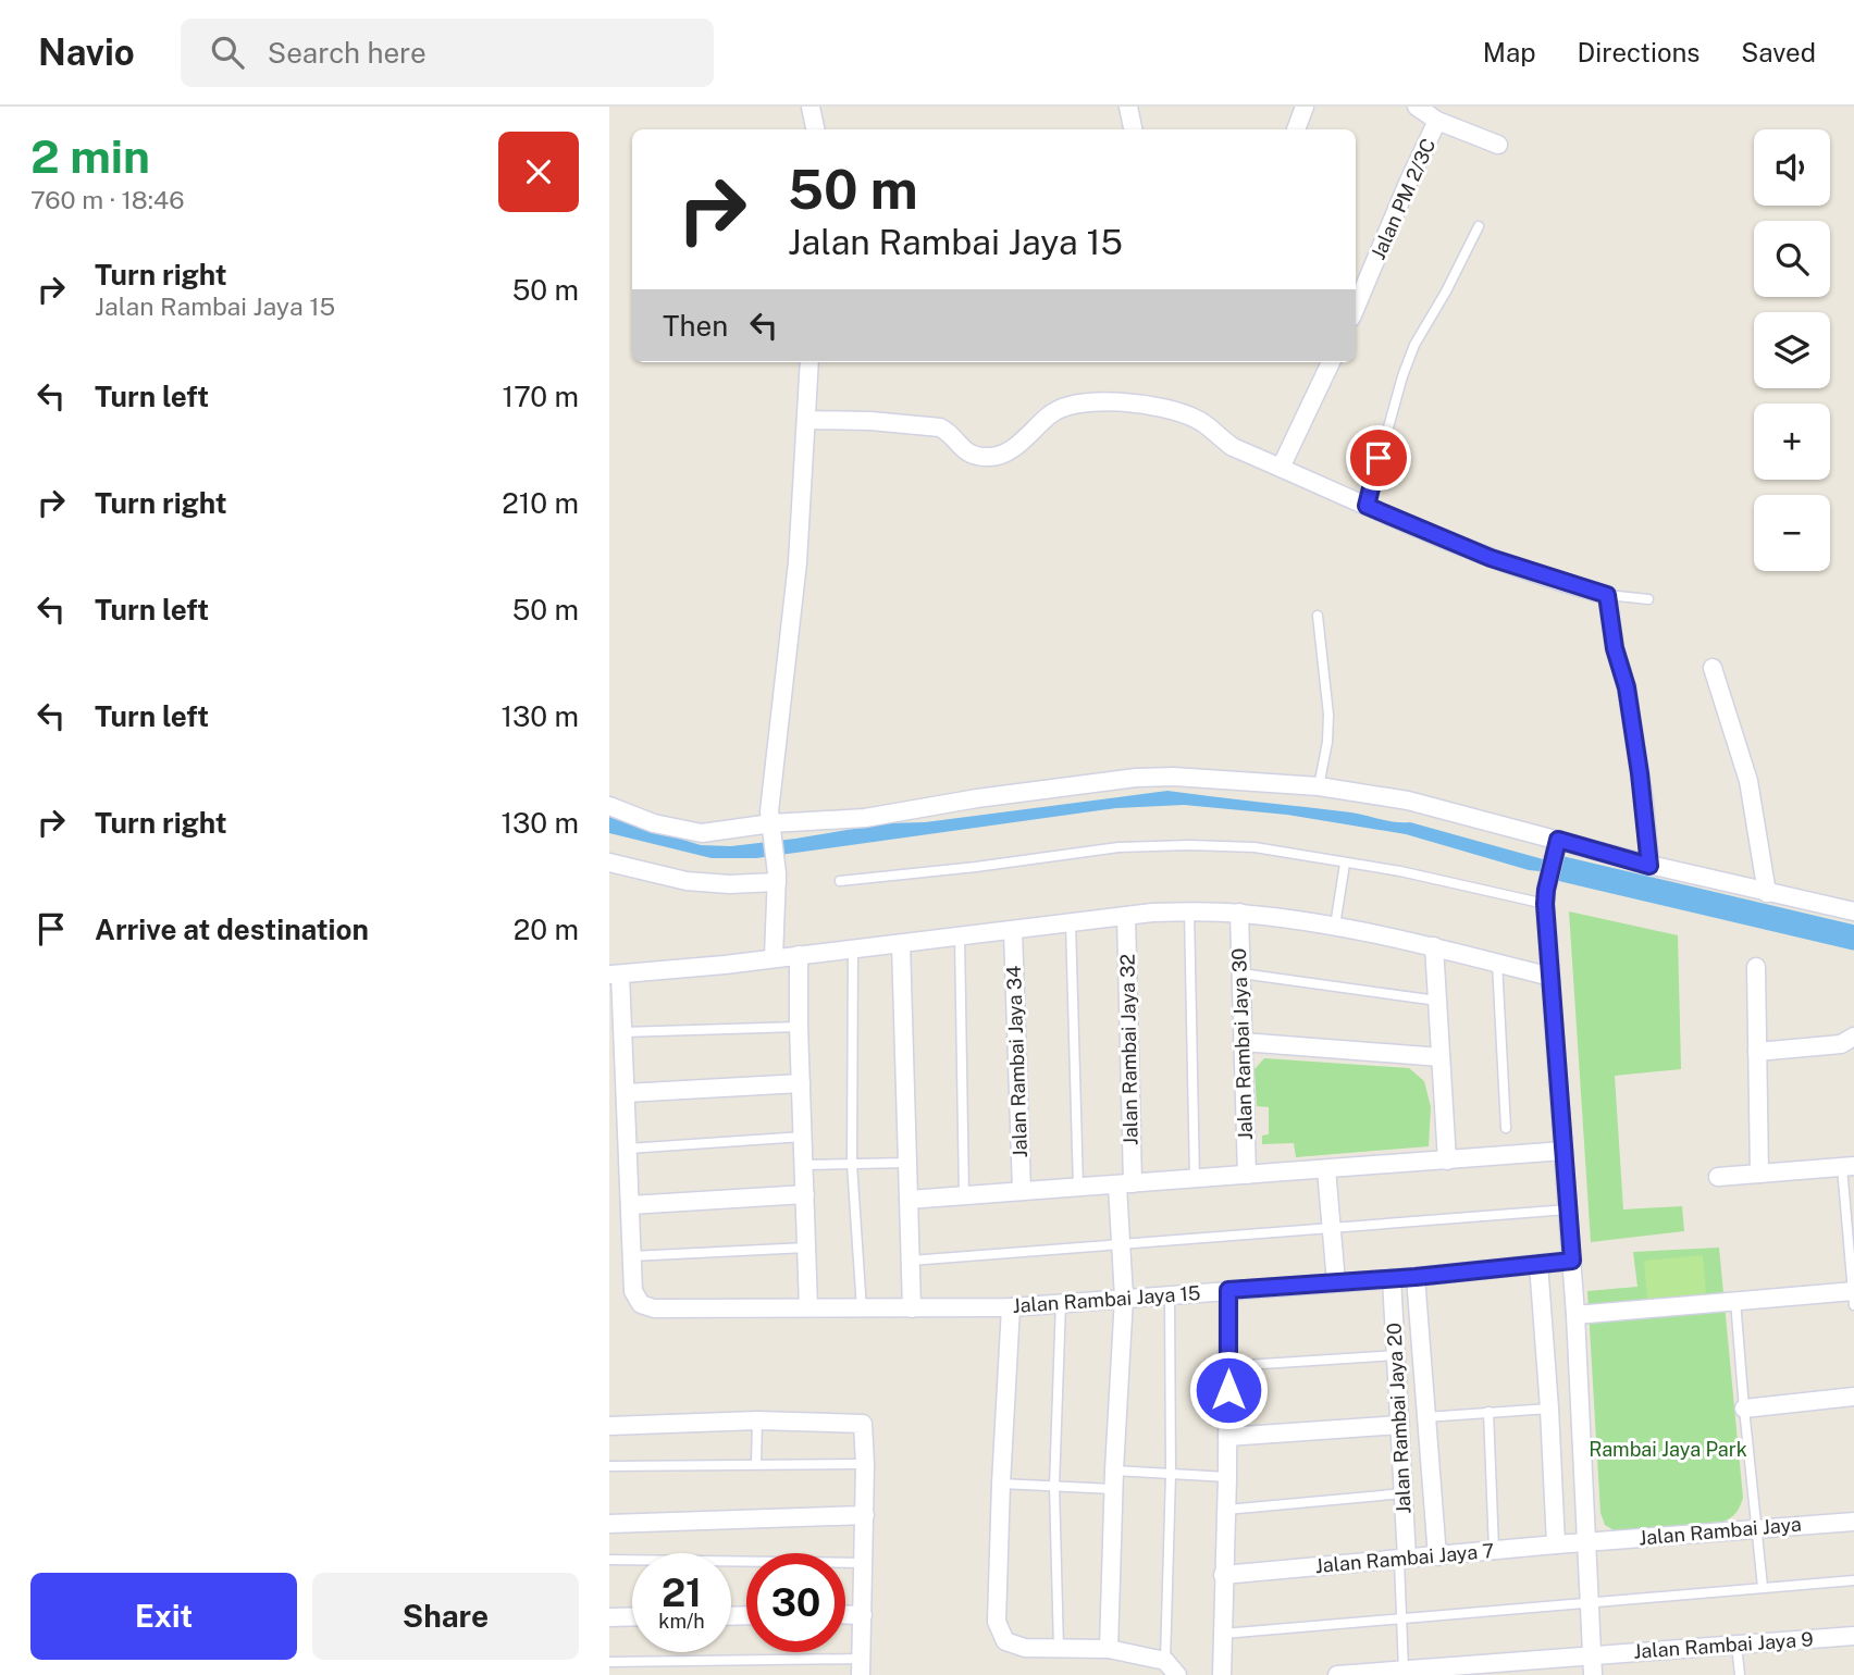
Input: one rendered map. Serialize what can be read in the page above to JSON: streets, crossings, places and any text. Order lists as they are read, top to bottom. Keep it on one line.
{"streets":{"street":["Jalan PM 2/3C","Jalan Rambai Jaya 30","Jalan Rambai Jaya 32","Jalan Rambai Jaya 34","Jalan Rambai Jaya 15","Jalan Rambai Jaya 20","Jalan Rambai Jaya","Jalan Rambai Jaya 7","Jalan Rambai Jaya 9"]},"crossings":[["Jalan Rambai Jaya 32","Jalan Rambai Jaya 15"],["Jalan Rambai Jaya 15","Jalan Rambai Jaya 20"],["Jalan Rambai Jaya 20","Jalan Rambai Jaya 7"],["Jalan Rambai Jaya","Jalan Rambai Jaya 7"]],"parks":["Rambai Jaya Park"],"page":{"header":"Navio","search":"Search here","nav":["Map","Directions","Saved"],"heading":["2 min","760 m · 18:46"],"map_buttons":["+","−"],"turn":["50 m","Jalan Rambai Jaya 15"],"list":[{"name":"Turn right","note":"Jalan Rambai Jaya 15","value":"50 m"},{"name":"Turn left","value":"170 m"},{"name":"Turn right","value":"210 m"},{"name":"Turn left","value":"50 m"},{"name":"Turn left","value":"130 m"},{"name":"Turn right","value":"130 m"},{"name":"Arrive at destination","value":"20 m"}],"then":"Then","speed":"21 km/h","limit":"30","buttons":["Exit","Share"]}}
